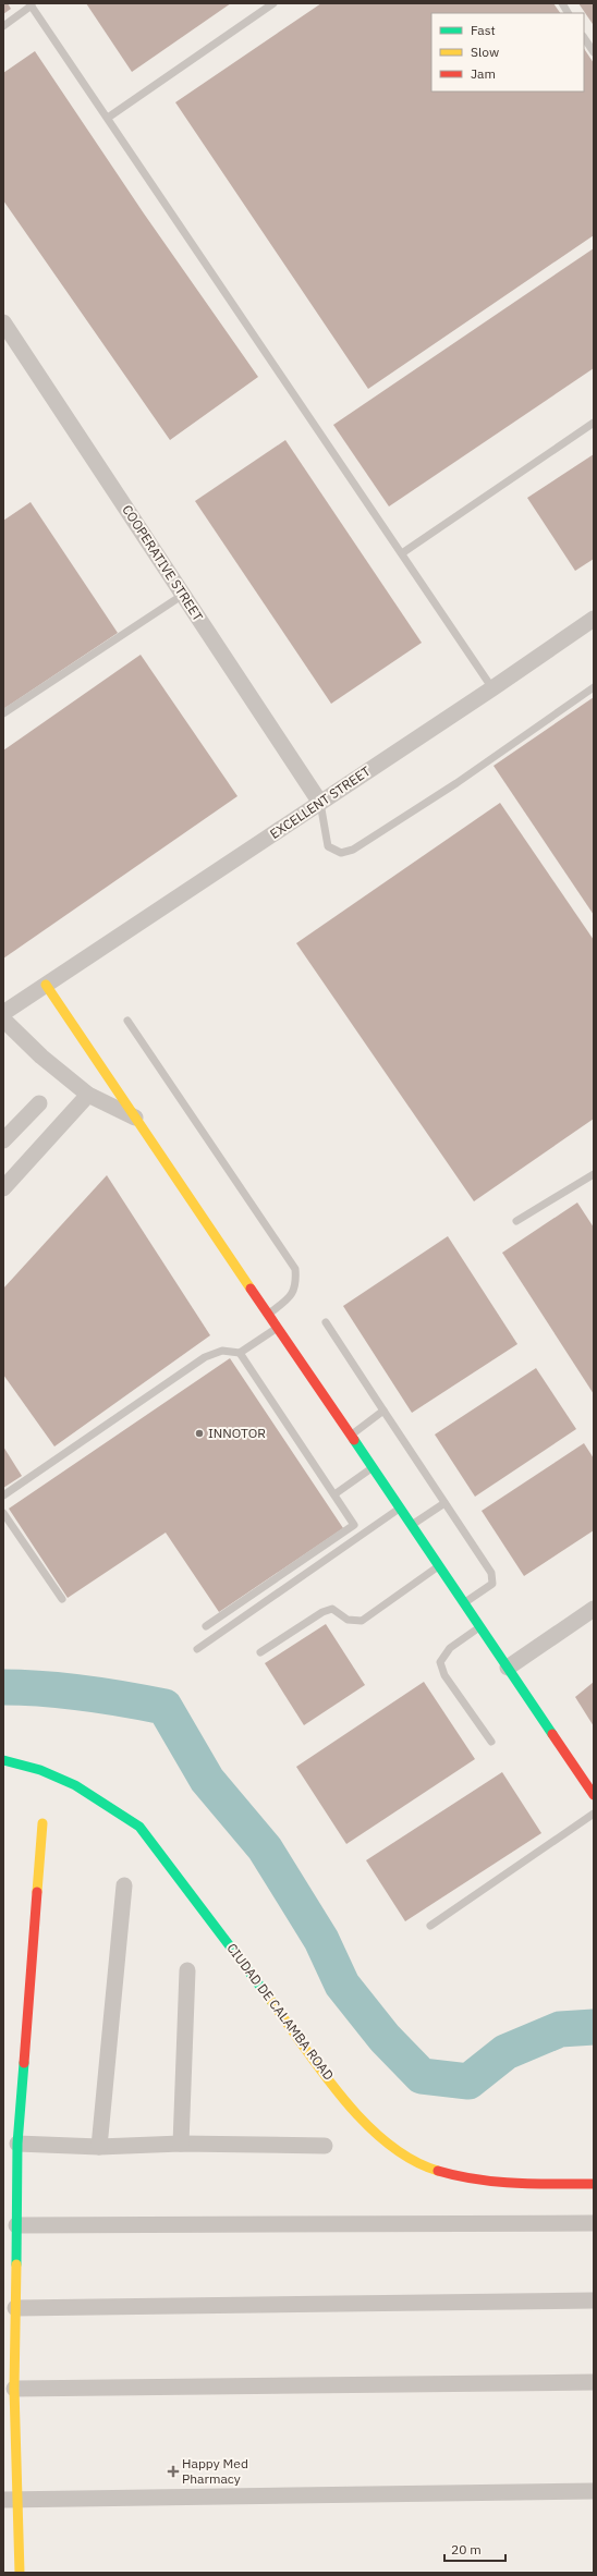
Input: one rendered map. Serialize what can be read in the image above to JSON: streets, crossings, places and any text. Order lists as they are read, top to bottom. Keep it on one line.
{"streets":{"street":["COOPERATIVE STREET","EXCELLENT STREET","CIUDAD DE CALAMBA ROAD"]},"crossings":[["COOPERATIVE STREET","EXCELLENT STREET"]],"places":{"other":["INNOTOR"],"health":["Happy Med Pharmacy"]},"legend":["Fast","Slow","Jam"],"scale_bar":"20 m"}
